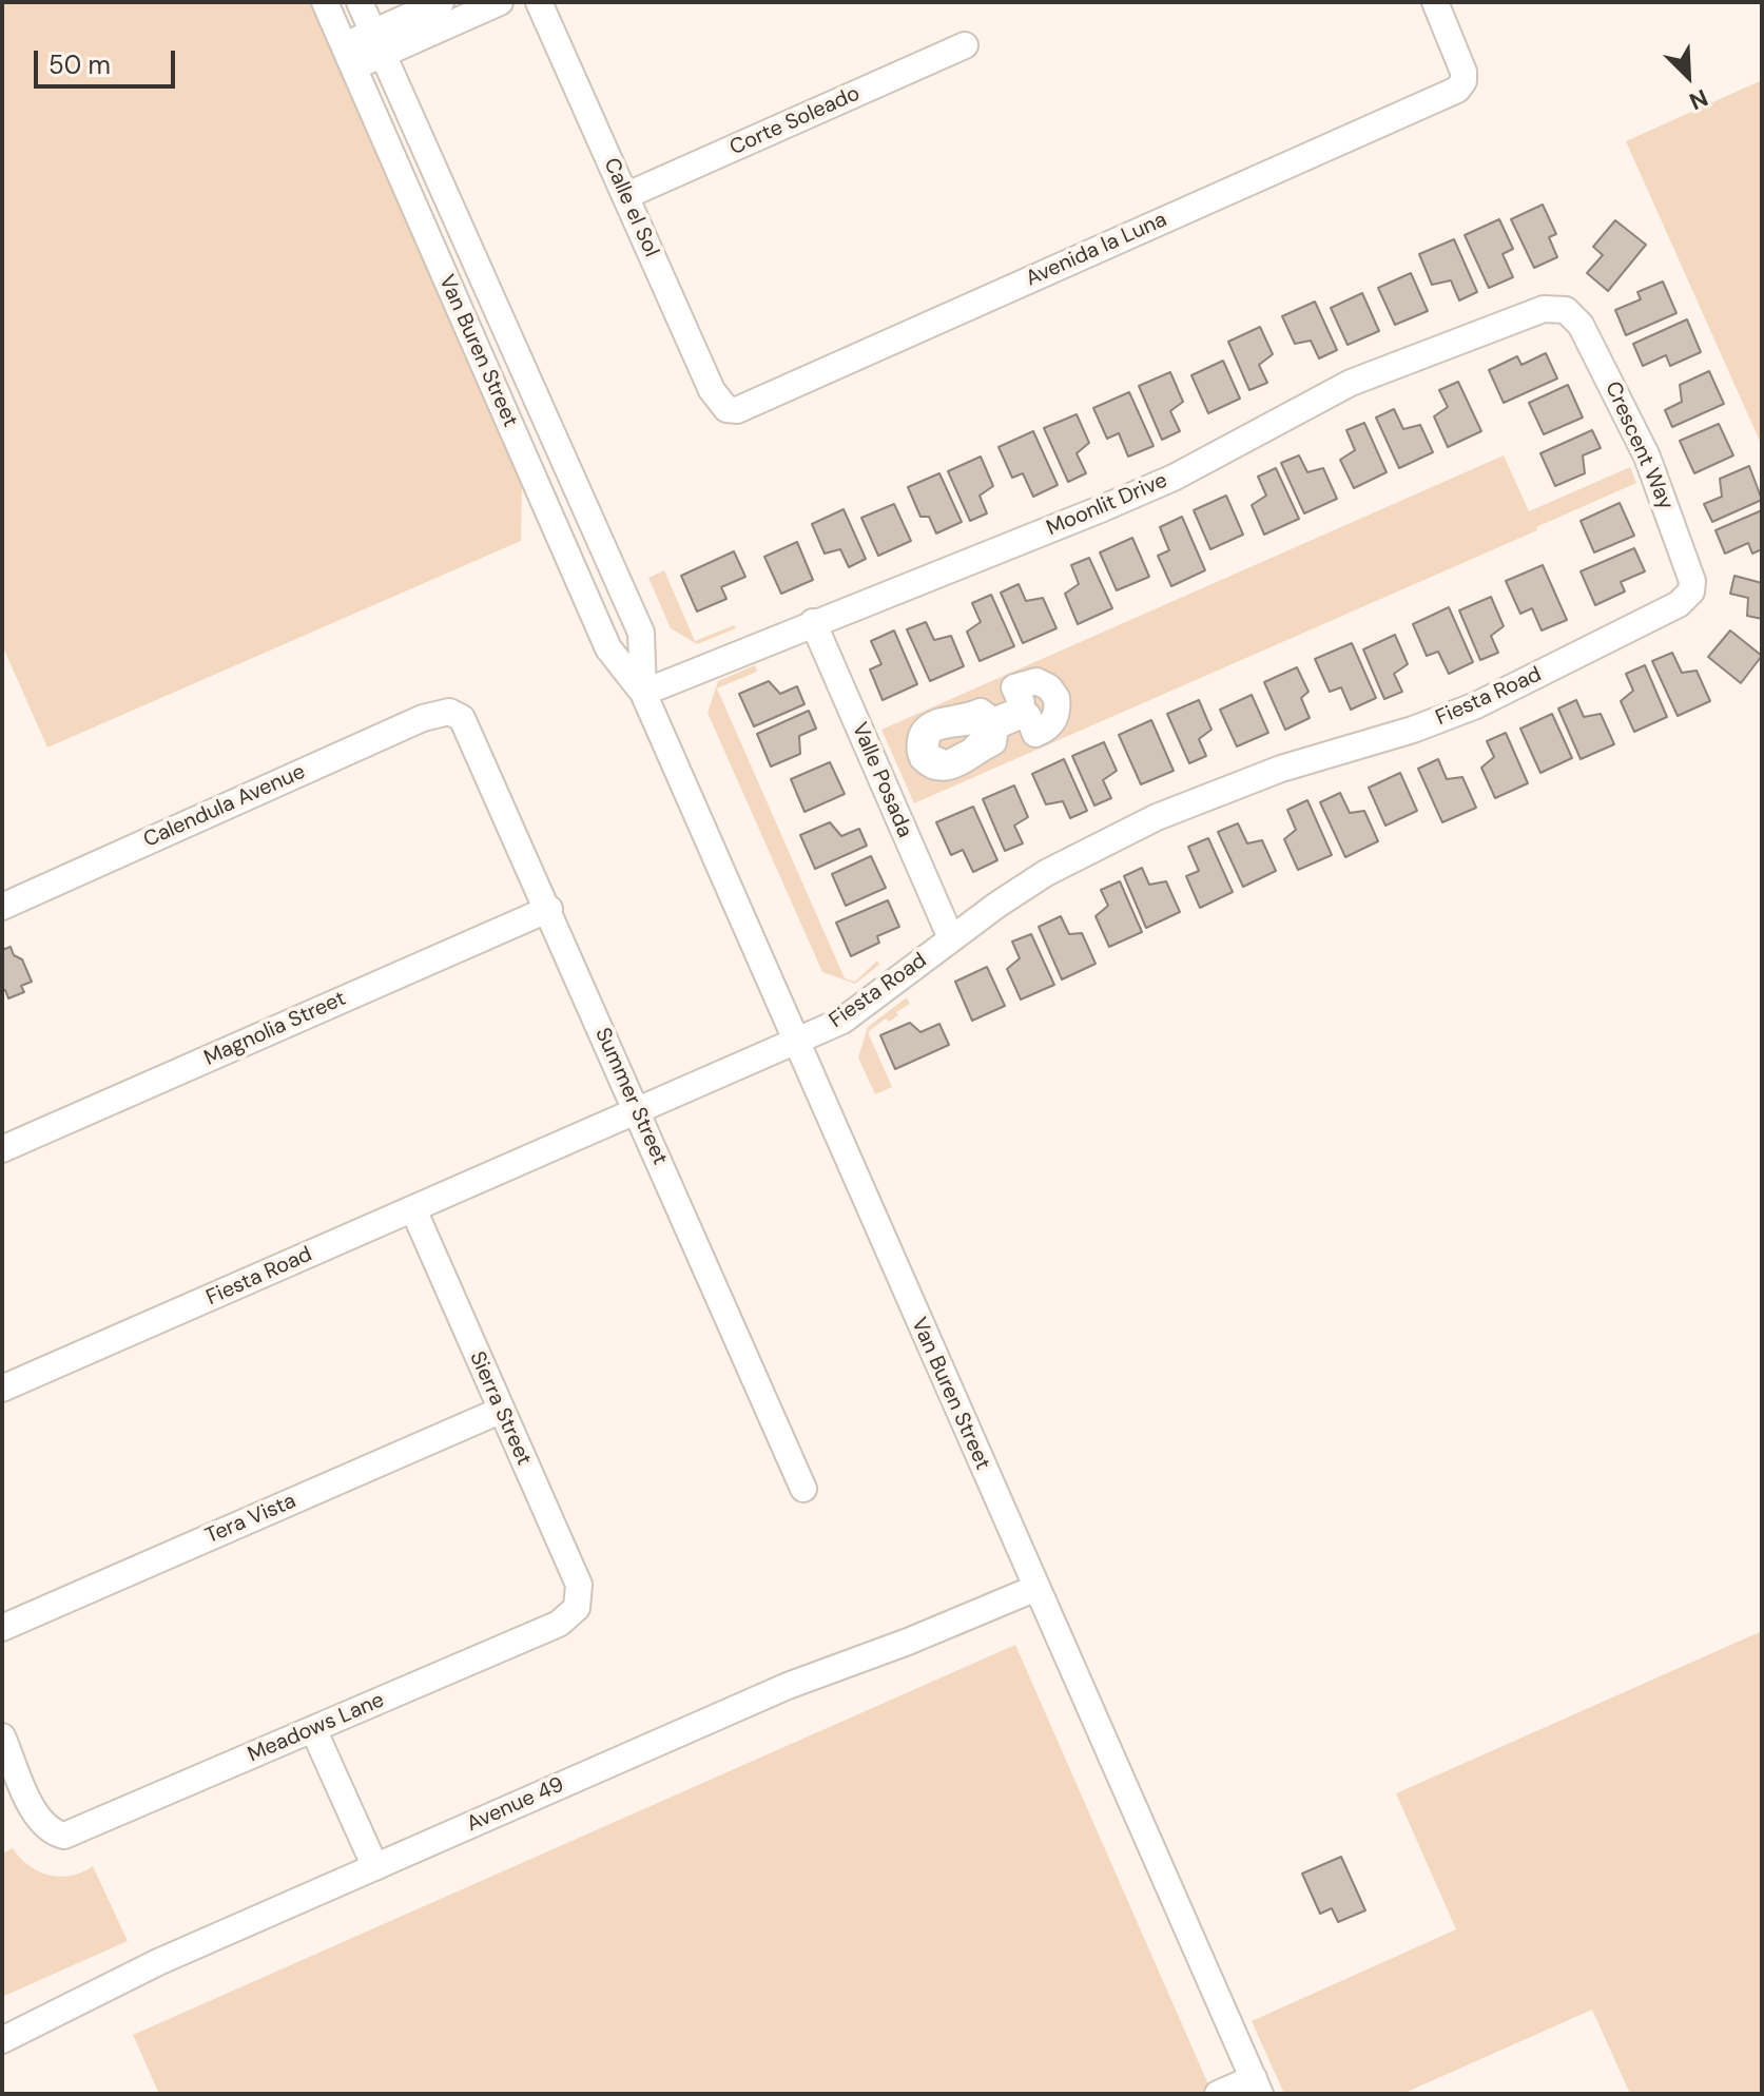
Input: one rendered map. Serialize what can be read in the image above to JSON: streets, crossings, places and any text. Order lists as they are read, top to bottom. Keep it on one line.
{"streets":{"street":["Corte Soleado","Calle el Sol","Avenida la Luna","Van Buren Street","Crescent Way","Moonlit Drive","Fiesta Road","Valle Posada","Calendula Avenue","Magnolia Street","Summer Street","Sierra Street","Tera Vista","Meadows Lane","Avenue 49"]},"crossings":[["Corte Soleado","Calle el Sol"],["Calle el Sol","Avenida la Luna"],["Van Buren Street","Moonlit Drive"],["Van Buren Street","Fiesta Road"],["Van Buren Street","Avenue 49"],["Crescent Way","Moonlit Drive"],["Crescent Way","Fiesta Road"],["Moonlit Drive","Valle Posada"],["Fiesta Road","Valle Posada"],["Fiesta Road","Summer Street"],["Fiesta Road","Sierra Street"],["Calendula Avenue","Summer Street"],["Magnolia Street","Summer Street"],["Sierra Street","Tera Vista"],["Sierra Street","Meadows Lane"]],"scale_bar":"50 m","north":"bottom right"}
